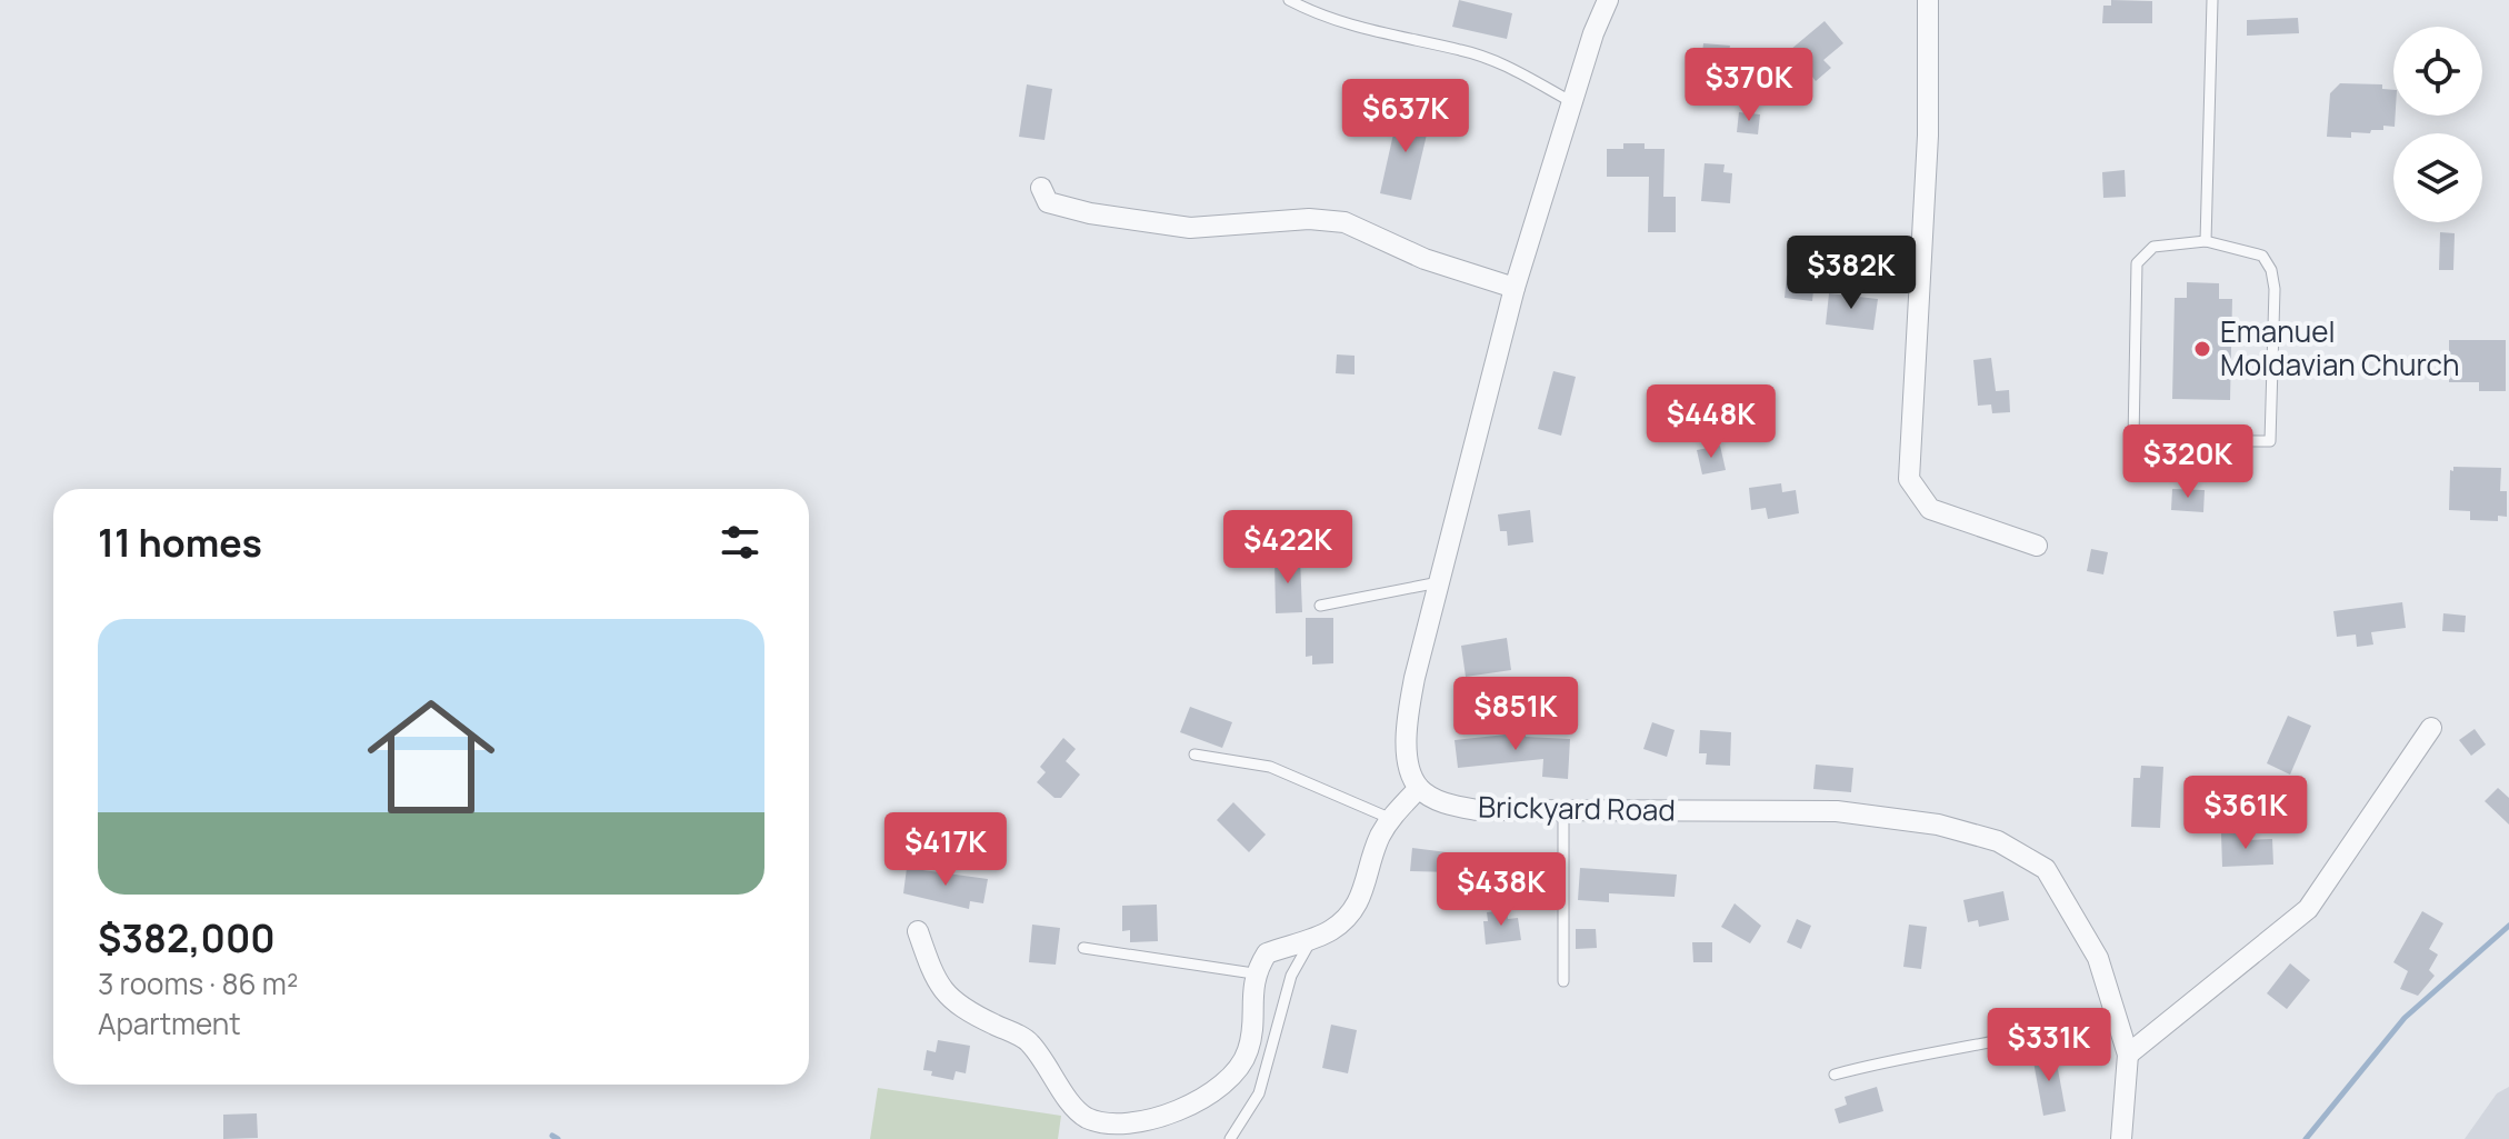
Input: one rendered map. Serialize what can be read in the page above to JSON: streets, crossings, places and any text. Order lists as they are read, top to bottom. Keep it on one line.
{"streets":{"street":["Brickyard Road"]},"places":["Emanuel Moldavian Church"],"page":{"price":["$370K","$637K","$382K","$448K","$320K","$422K","$851K","$361K","$417K","$438K","$331K"],"heading":"11 homes","list":[{"name":"$382,000","note":"3 rooms · 86 m² · Apartment"}]}}
